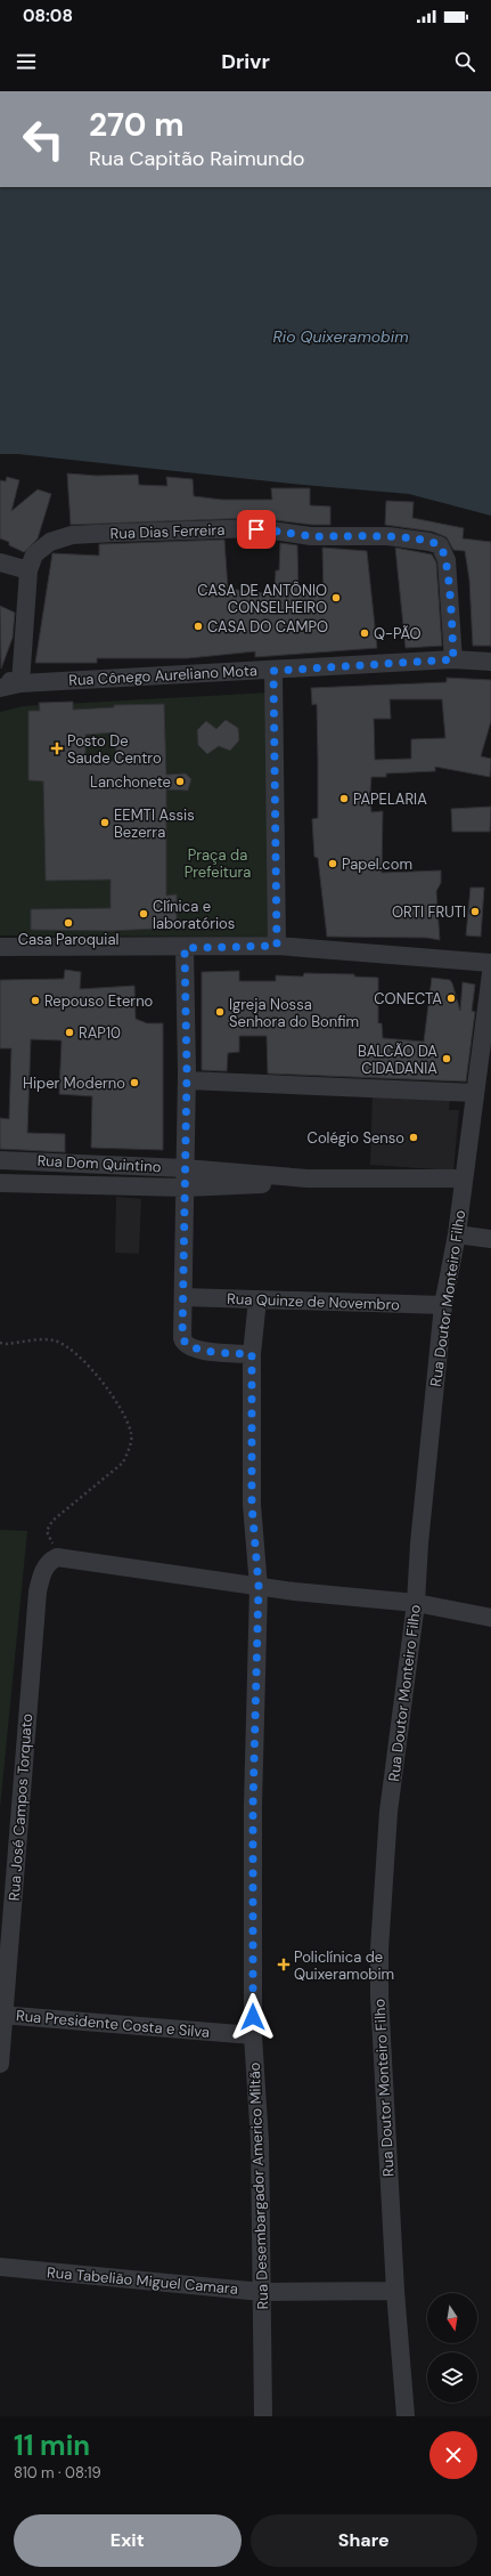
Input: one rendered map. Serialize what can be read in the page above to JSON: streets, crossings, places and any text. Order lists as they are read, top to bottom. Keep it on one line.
{"streets":{"street":["Rua Dias Ferreira","Rua Cônego Aureliano Mota","Rua Dom Quintino","Rua Doutor Monteiro Filho","Rua Quinze de Novembro","Rua José Campos Torquato","Rua Presidente Costa e Silva","Rua Desembargador Americo Miltão","Rua Tabelião Miguel Camara"]},"crossings":[["Rua Dias Ferreira","Rua Cônego Aureliano Mota"],["Rua Dom Quintino","Rua Doutor Monteiro Filho"],["Rua Doutor Monteiro Filho","Rua Quinze de Novembro"],["Rua Doutor Monteiro Filho","Rua Tabelião Miguel Camara"],["Rua Quinze de Novembro","Rua Desembargador Americo Miltão"],["Rua José Campos Torquato","Rua Presidente Costa e Silva"],["Rua Presidente Costa e Silva","Rua Desembargador Americo Miltão"],["Rua Desembargador Americo Miltão","Rua Tabelião Miguel Camara"]],"water":["Rio Quixeramobim"],"parks":["Praça da Prefeitura"],"places":{"other":["CASA DE ANTÔNIO CONSELHEIRO","CASA DO CAMPO","Q-PÃO","Lanchonete","PAPELARIA","EEMTI Assis Bezerra","Papel.com","ORTI FRUTI","Clínica e laboratórios","Casa Paroquial","CONECTA","Repouso Eterno","Igreja Nossa Senhora do Bonfim","RAP10","BALCÃO DA CIDADANIA","Hiper Moderno","Colégio Senso"],"health":["Posto De Saude Centro","Policlínica de Quixeramobim"]},"north":"bottom","page":{"status":"08:08","header":"Drivr","turn":["270 m","Rua Capitão Raimundo"],"heading":["11 min","810 m · 08:19"],"buttons":["Exit","Share"]}}
